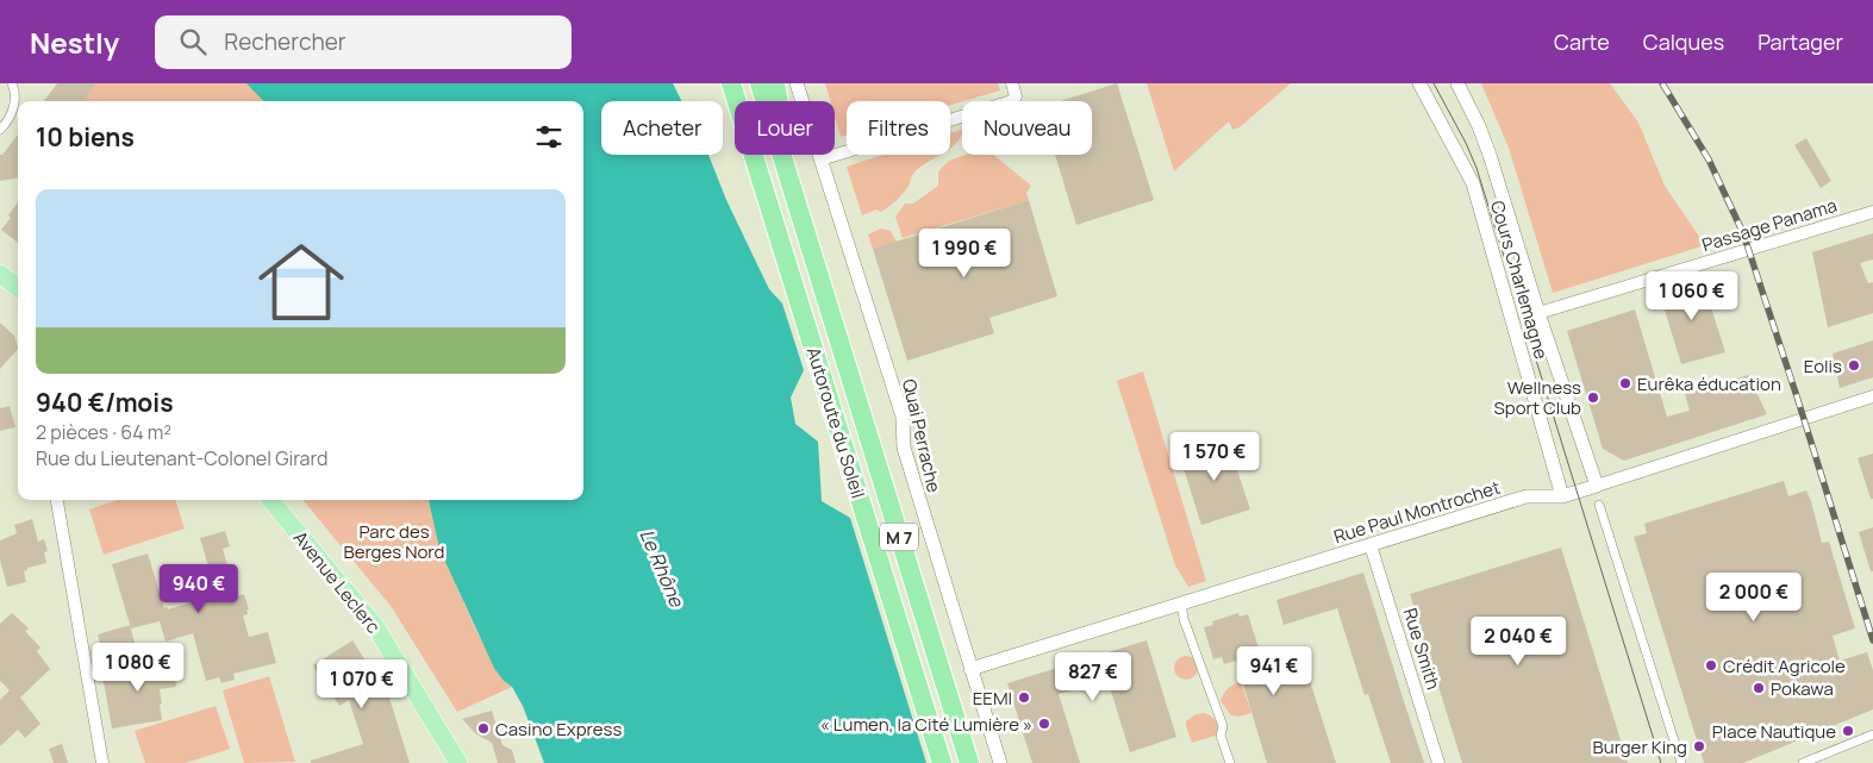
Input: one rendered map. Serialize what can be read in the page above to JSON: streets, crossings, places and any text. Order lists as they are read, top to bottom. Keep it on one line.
{"streets":{"highway":["Autoroute du Soleil","M 7"],"main road":["Avenue Leclerc"],"street":["Passage Panama","Cours Charlemagne","Quai Perrache","Rue Paul Montrochet","Rue Smith"]},"crossings":[["Passage Panama","Cours Charlemagne"],["Cours Charlemagne","Rue Paul Montrochet"],["Quai Perrache","Rue Paul Montrochet"],["Rue Paul Montrochet","Rue Smith"]],"water":["Le Rhône"],"parks":["Parc des Berges Nord"],"places":["Eolis","Eurêka éducation","Wellness Sport Club","Crédit Agricole","Pokawa","EEMI","« Lumen, la Cité Lumière »","Casino Express","Place Nautique","Burger King"],"page":{"header":"Nestly","search":"Rechercher","nav":["Carte","Calques","Partager"],"chip":["Acheter","Louer","Filtres","Nouveau"],"heading":"10 biens","list":[{"name":"940 €/mois","note":"2 pièces · 64 m² · Rue du Lieutenant-Colonel Girard"}],"price":["1 990 €","1 060 €","1 570 €","940 €","2 000 €","2 040 €","1 080 €","941 €","827 €","1 070 €"]}}
